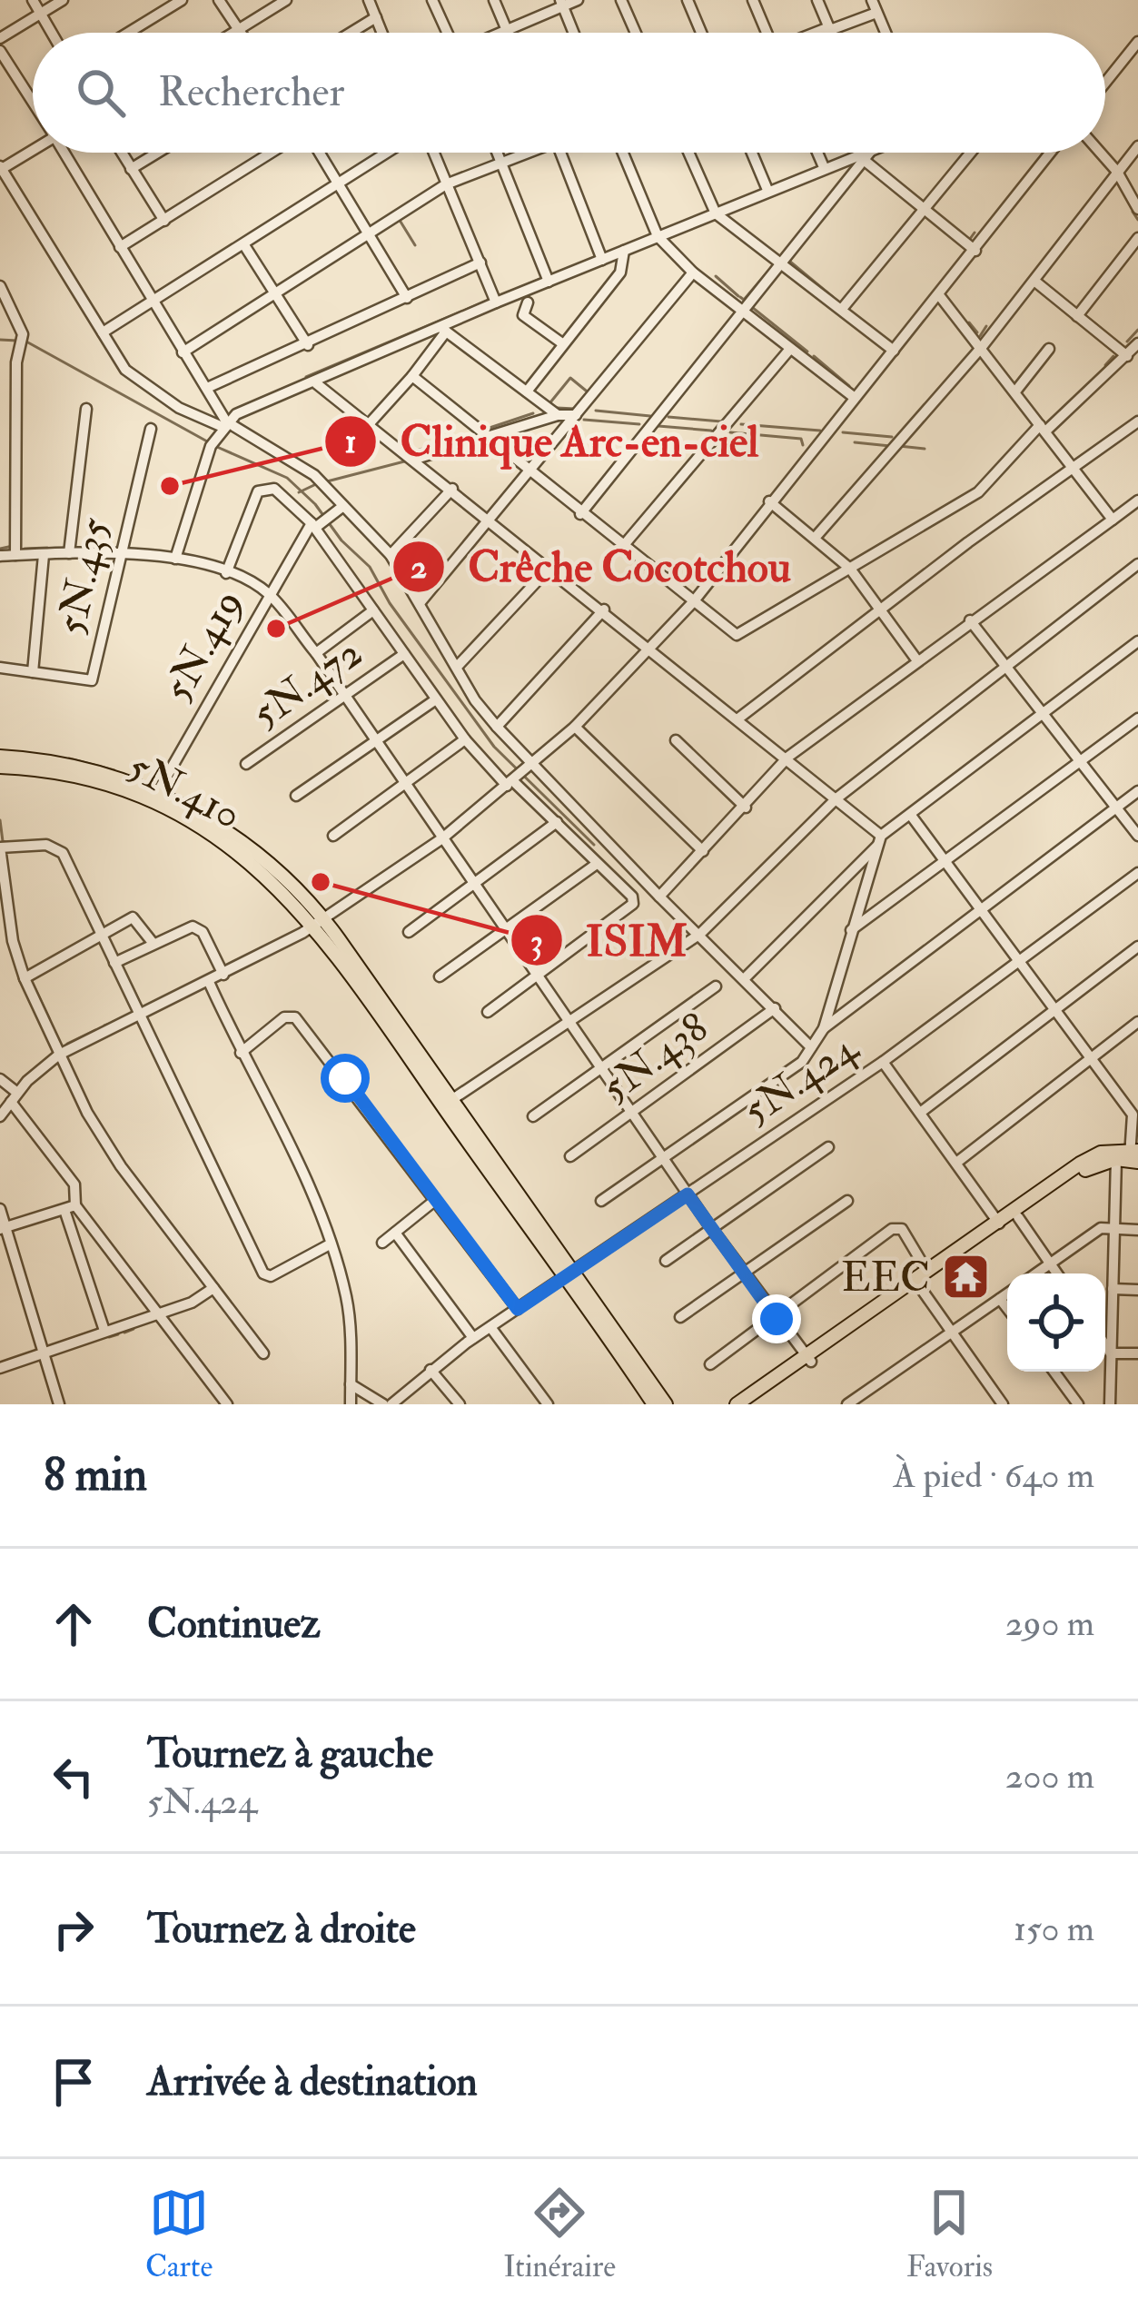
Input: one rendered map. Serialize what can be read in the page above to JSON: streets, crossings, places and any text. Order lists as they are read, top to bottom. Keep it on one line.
{"streets":{"main road":["5N.410"],"street":["5N.435","5N.419","5N.472","5N.438","5N.424"]},"crossings":[["5N.419","5N.410"],["5N.410","5N.424"]],"places":{"other":["Clinique Arc-en-ciel","Crêche Cocotchou","ISIM"],"temple":["EEC"]},"page":{"search":"Rechercher","heading":["8 min","À pied · 640 m"],"list":[["Continuez","290 m"],["Tournez à gauche","5N.424","200 m"],["Tournez à droite","150 m"],"Arrivée à destination"],"nav":["Carte","Itinéraire","Favoris"]}}
